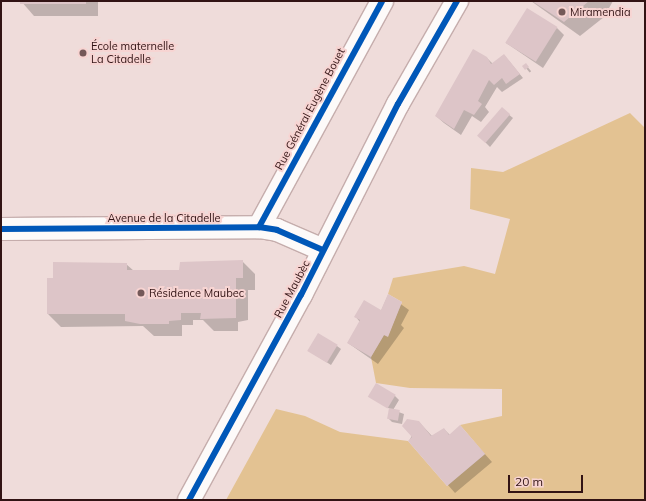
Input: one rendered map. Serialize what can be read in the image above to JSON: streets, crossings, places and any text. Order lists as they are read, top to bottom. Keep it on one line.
{"streets":{"street":["Rue Général Eugène Bouet","Avenue de la Citadelle","Rue Maubèc"]},"crossings":[["Rue Général Eugène Bouet","Avenue de la Citadelle"],["Avenue de la Citadelle","Rue Maubèc"]],"places":["Miramendia","École maternelle La Citadelle","Résidence Maubec"],"scale_bar":"20 m"}
